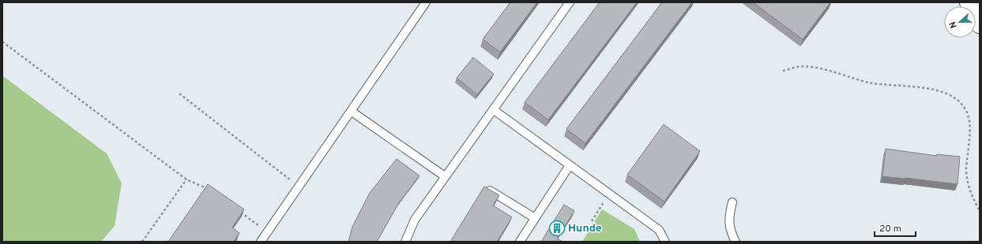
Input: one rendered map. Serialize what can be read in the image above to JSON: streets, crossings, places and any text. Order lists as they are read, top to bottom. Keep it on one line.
{"places":{"building":["Hunde"]},"scale_bar":"20 m","north":"left"}
